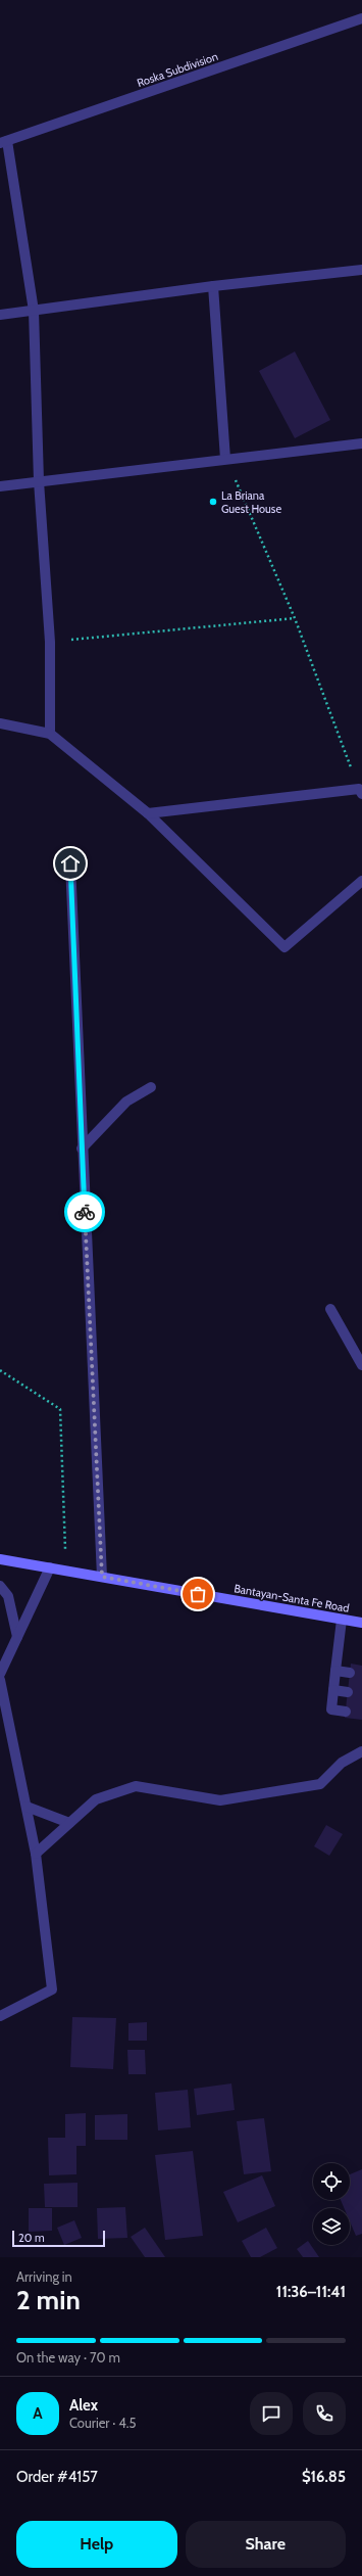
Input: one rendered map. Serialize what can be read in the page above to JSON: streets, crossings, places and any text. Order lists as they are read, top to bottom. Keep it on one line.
{"streets":{"main road":["Bantayan-Santa Fe Road"],"street":["Roska Subdivision"]},"places":["La Briana Guest House"],"scale_bar":"20 m","page":{"scale":"20 m","heading":["2 min","Arriving in","11:36–11:41"],"panel":["Alex","Courier · 4.5","Order #4157","$16.85"],"bar":"On the way · 70 m","round":"A","buttons":["Help","Share"]}}
